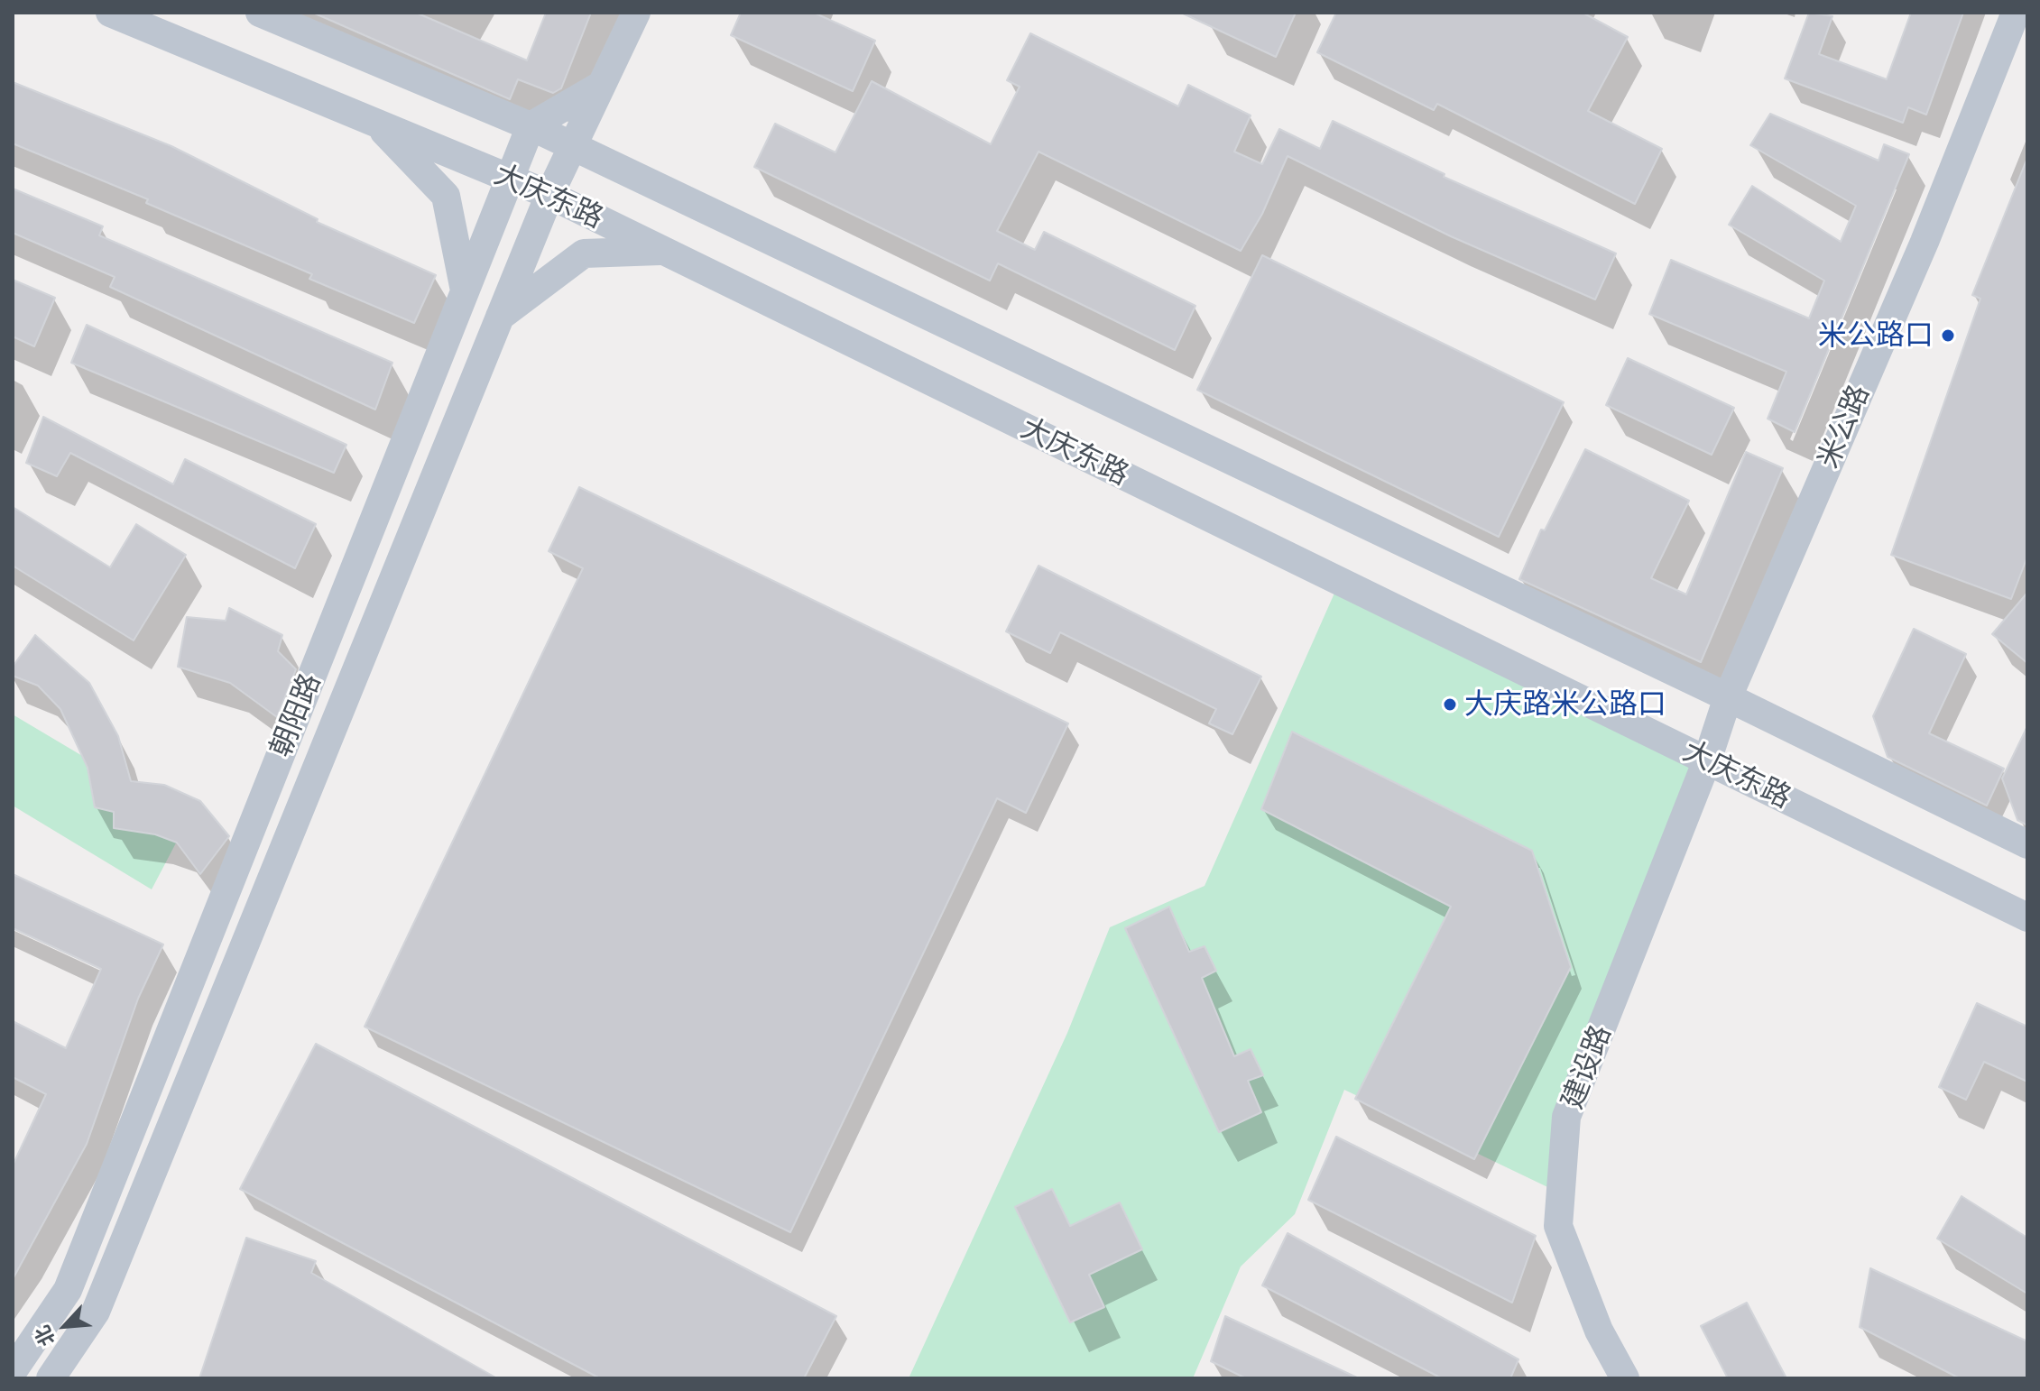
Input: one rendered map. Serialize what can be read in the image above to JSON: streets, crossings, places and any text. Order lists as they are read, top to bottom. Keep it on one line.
{"streets":{"main road":["大庆东路","米公路","朝阳路","建设路"]},"crossings":[["大庆东路","米公路"],["大庆东路","朝阳路"],["大庆东路","建设路"],["米公路","建设路"]],"places":["米公路口","大庆路米公路口"],"north":"bottom left"}
